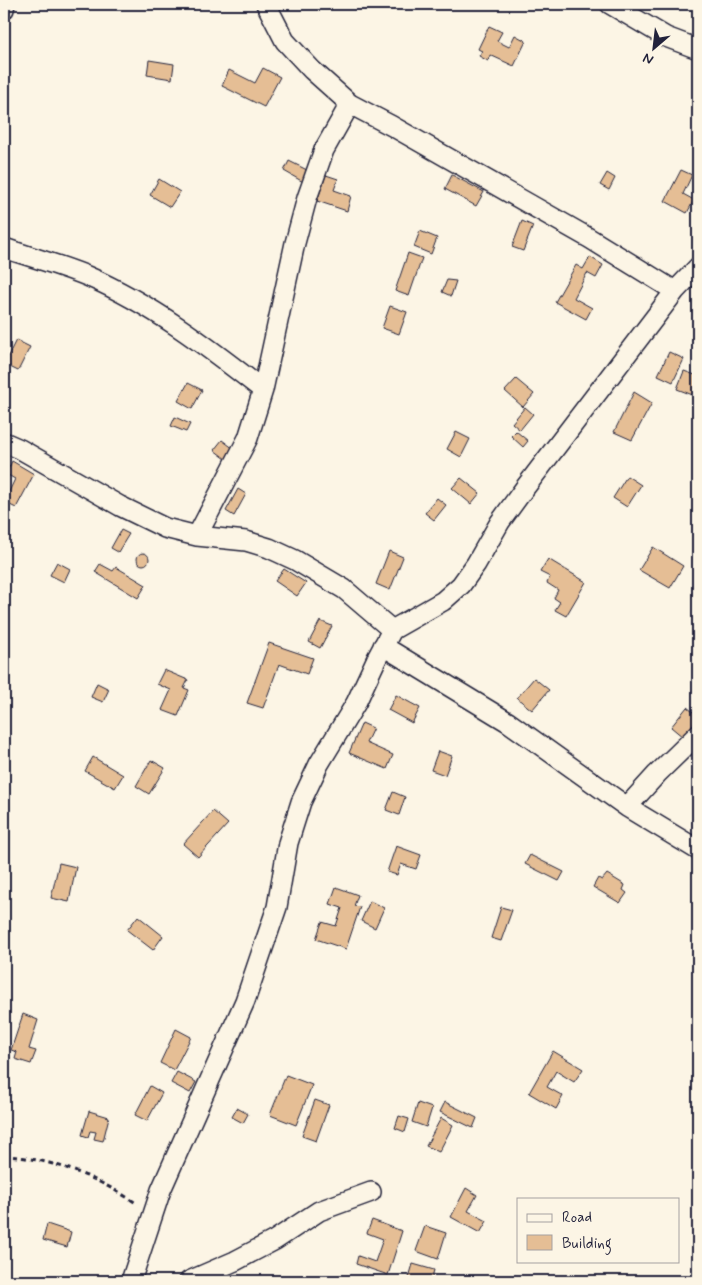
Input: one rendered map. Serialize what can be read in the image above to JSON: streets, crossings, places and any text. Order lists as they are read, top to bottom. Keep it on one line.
{"legend":["Road","Building"],"north":"bottom left"}
